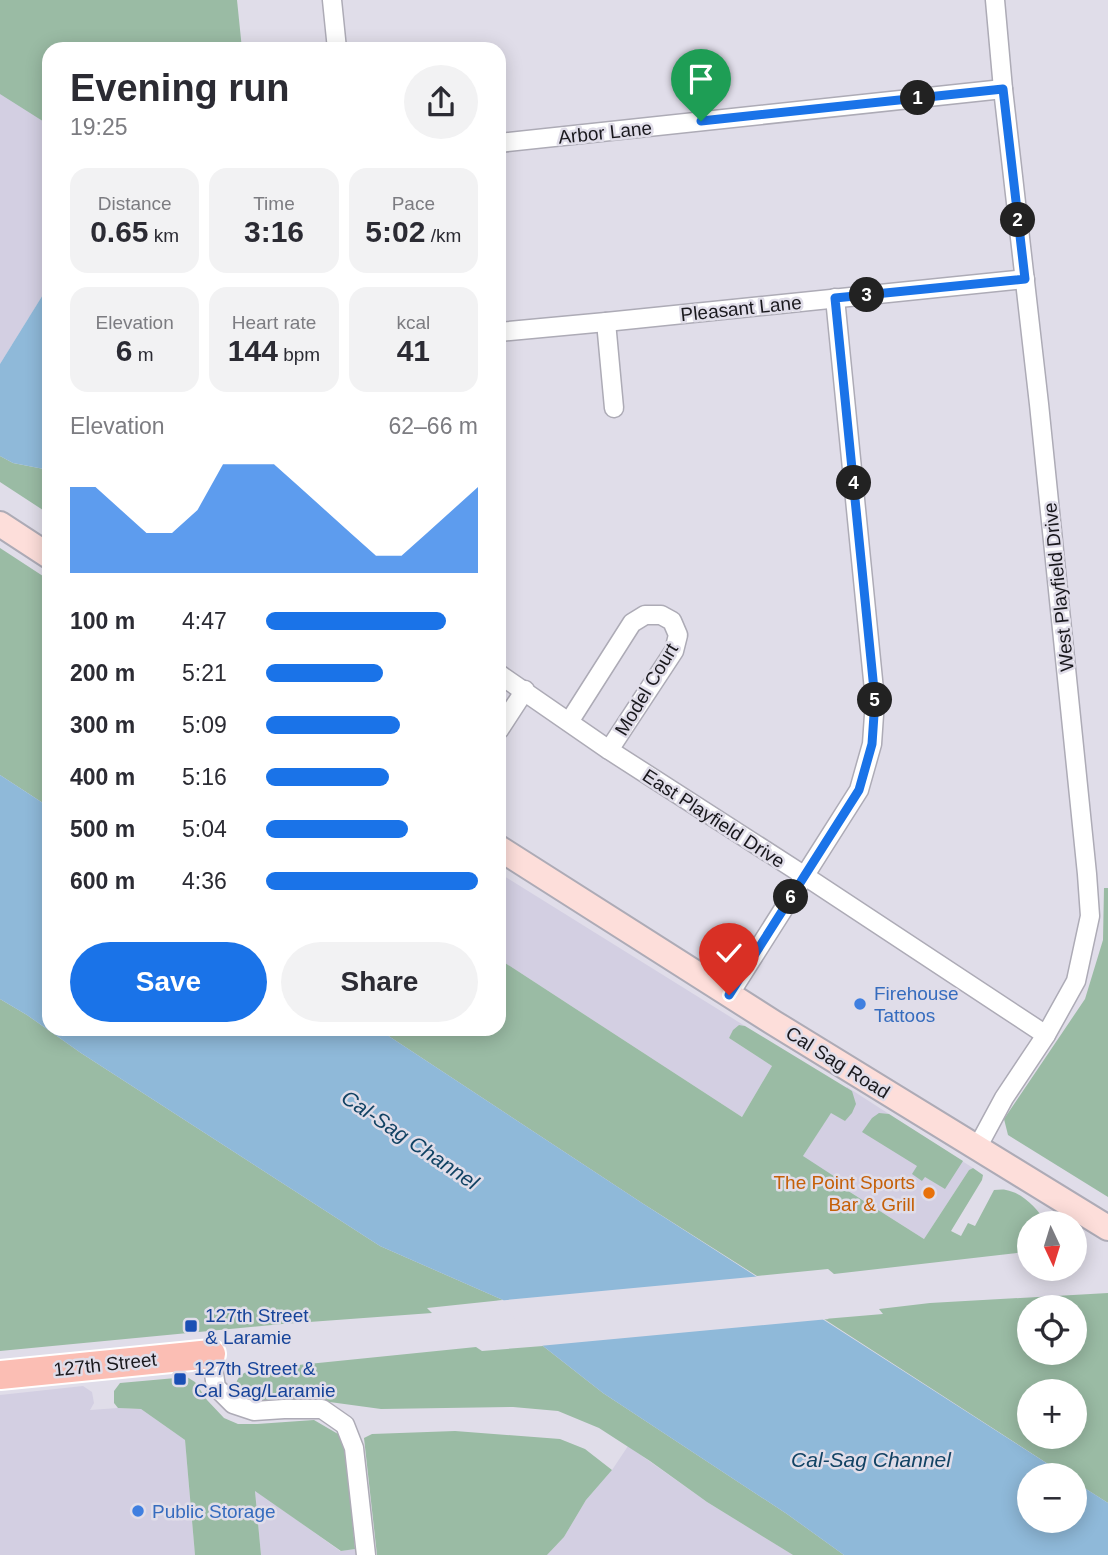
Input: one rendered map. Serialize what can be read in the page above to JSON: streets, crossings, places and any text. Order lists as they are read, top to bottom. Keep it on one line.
{"streets":{"main road":["Cal Sag Road","127th Street"],"street":["Arbor Lane","Pleasant Lane","West Playfield Drive","Model Court","East Playfield Drive"]},"crossings":[["Arbor Lane","West Playfield Drive"],["Pleasant Lane","West Playfield Drive"],["West Playfield Drive","East Playfield Drive"],["West Playfield Drive","Cal Sag Road"],["Model Court","East Playfield Drive"]],"water":["Cal-Sag Channel"],"places":{"other":["Firehouse Tattoos","The Point Sports Bar & Grill","Public Storage"],"transit":["127th Street & Laramie","127th Street & Cal Sag/Laramie"]},"north":"bottom","page":{"heading":["Evening run","19:25"],"pins":["1","2","3","4","5","6"],"stats":[["Distance","0.65 km"],["Time","3:16"],["Pace","5:02 /km"],["Elevation","6 m"],["Heart rate","144 bpm"],["kcal","41"]],"chart":["Elevation","62–66 m"],"list":[{"name":"100 m","note":"4:47"},{"name":"200 m","note":"5:21"},{"name":"300 m","note":"5:09"},{"name":"400 m","note":"5:16"},{"name":"500 m","note":"5:04"},{"name":"600 m","note":"4:36"}],"buttons":["Save","Share"],"map_buttons":["+","−"]}}
